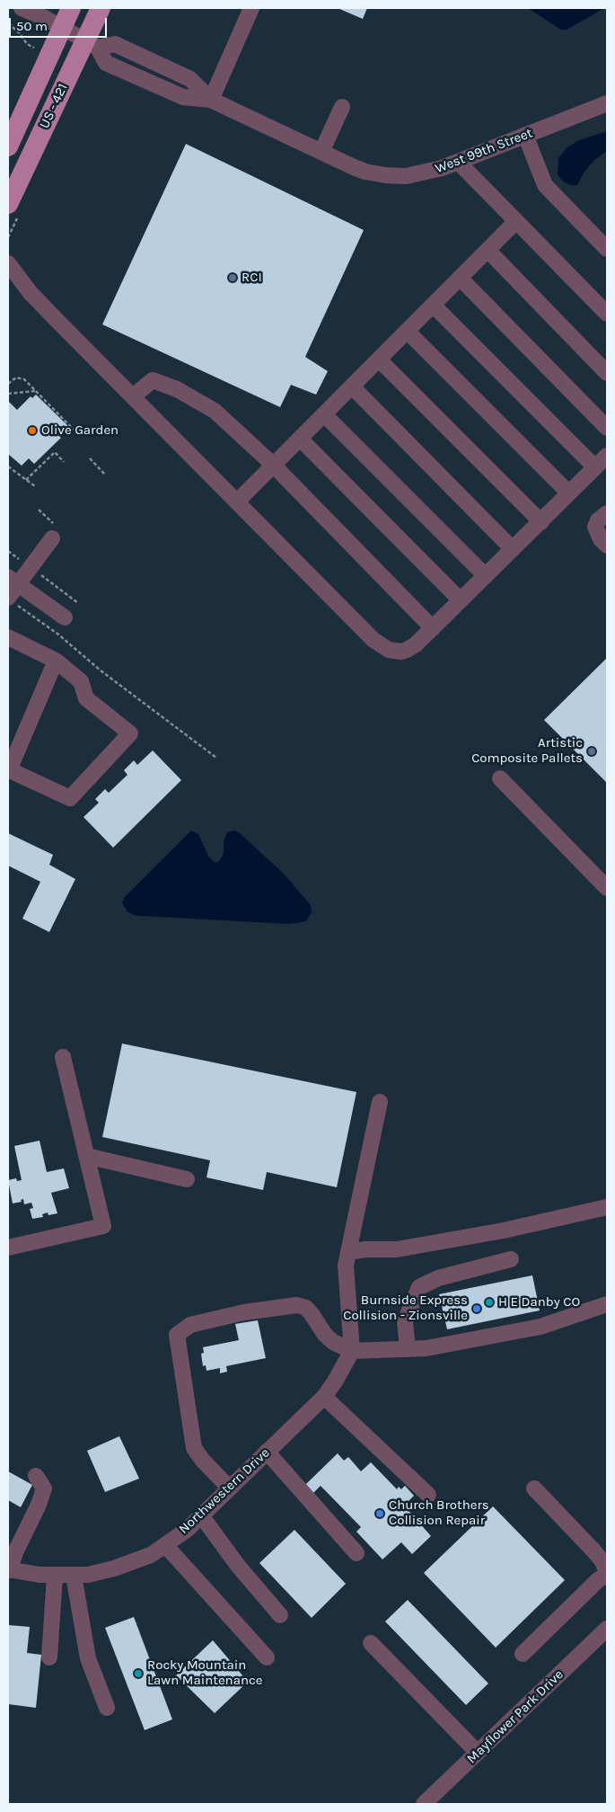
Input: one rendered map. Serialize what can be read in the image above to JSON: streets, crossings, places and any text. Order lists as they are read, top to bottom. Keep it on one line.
{"streets":{"main road":["US - 421"],"street":["West 99th Street","Northwestern Drive","Mayflower Park Drive"]},"crossings":[["US - 421","West 99th Street"]],"places":["RCI","Olive Garden","Artistic Composite Pallets","H E Danby CO","Burnside Express Collision - Zionsville","Church Brothers Collision Repair","Rocky Mountain Lawn Maintenance"],"scale_bar":"50 m"}
